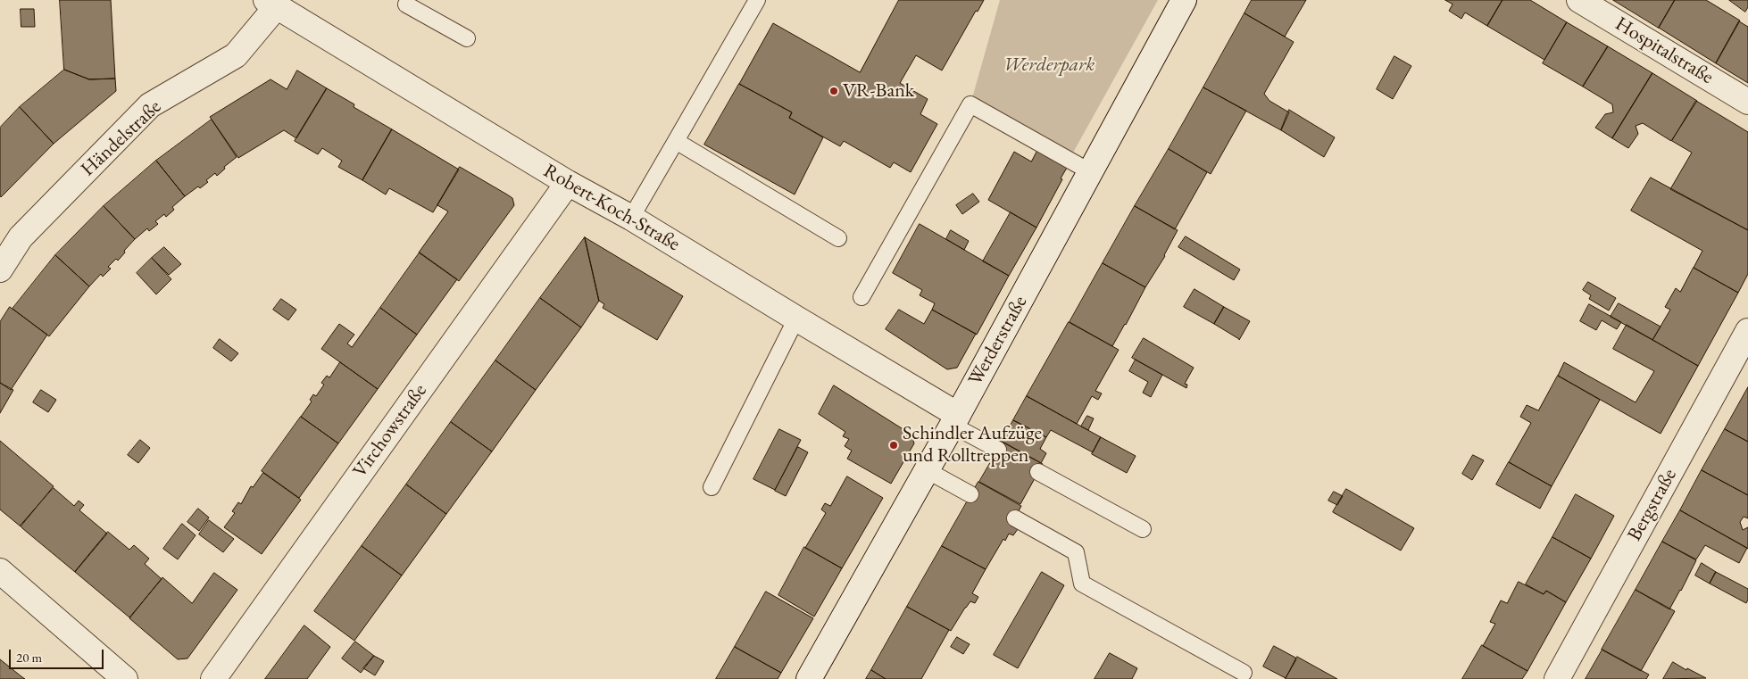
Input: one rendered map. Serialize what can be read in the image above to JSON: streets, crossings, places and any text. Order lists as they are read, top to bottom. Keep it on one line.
{"streets":{"street":["Hospitalstraße","Händelstraße","Robert-Koch-Straße","Werderstraße","Virchowstraße","Bergstraße"]},"crossings":[["Händelstraße","Robert-Koch-Straße"],["Robert-Koch-Straße","Werderstraße"],["Robert-Koch-Straße","Virchowstraße"]],"parks":["Werderpark"],"places":["VR-Bank","Schindler Aufzüge und Rolltreppen"],"scale_bar":"20 m"}
